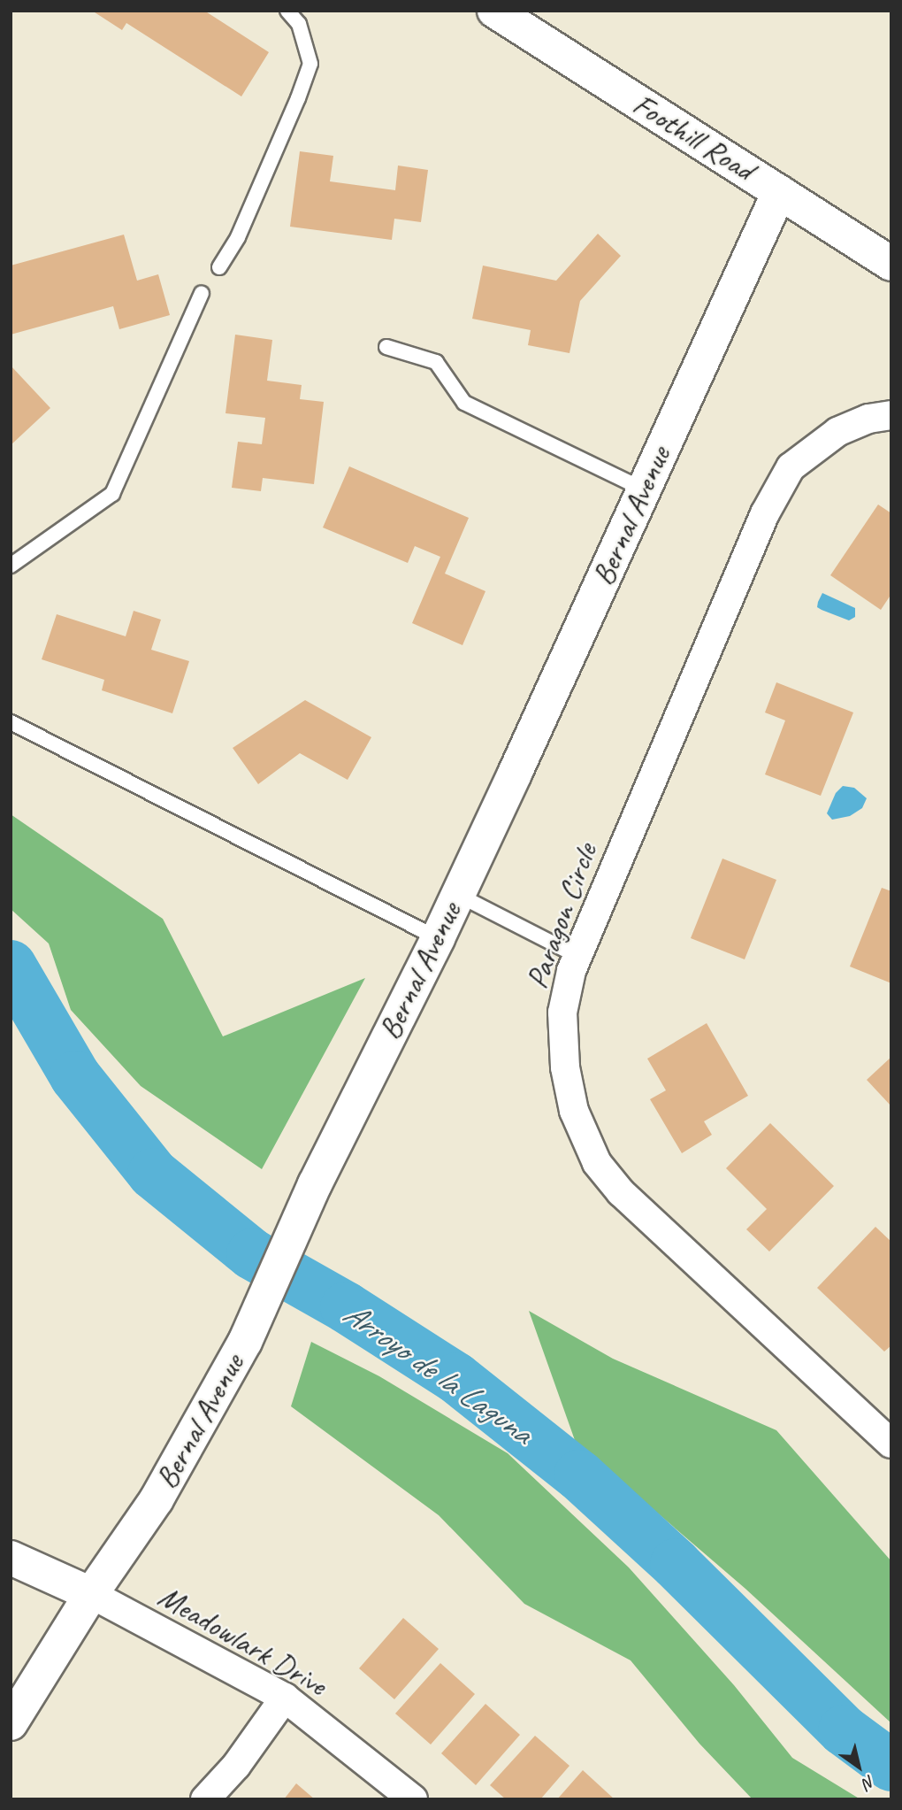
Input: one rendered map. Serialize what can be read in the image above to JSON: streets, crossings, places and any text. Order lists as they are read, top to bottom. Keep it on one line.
{"streets":{"main road":["Foothill Road","Bernal Avenue"],"street":["Paragon Circle","Meadowlark Drive"]},"crossings":[["Foothill Road","Bernal Avenue"],["Bernal Avenue","Meadowlark Drive"]],"water":["Arroyo de la Laguna"],"north":"bottom right"}
